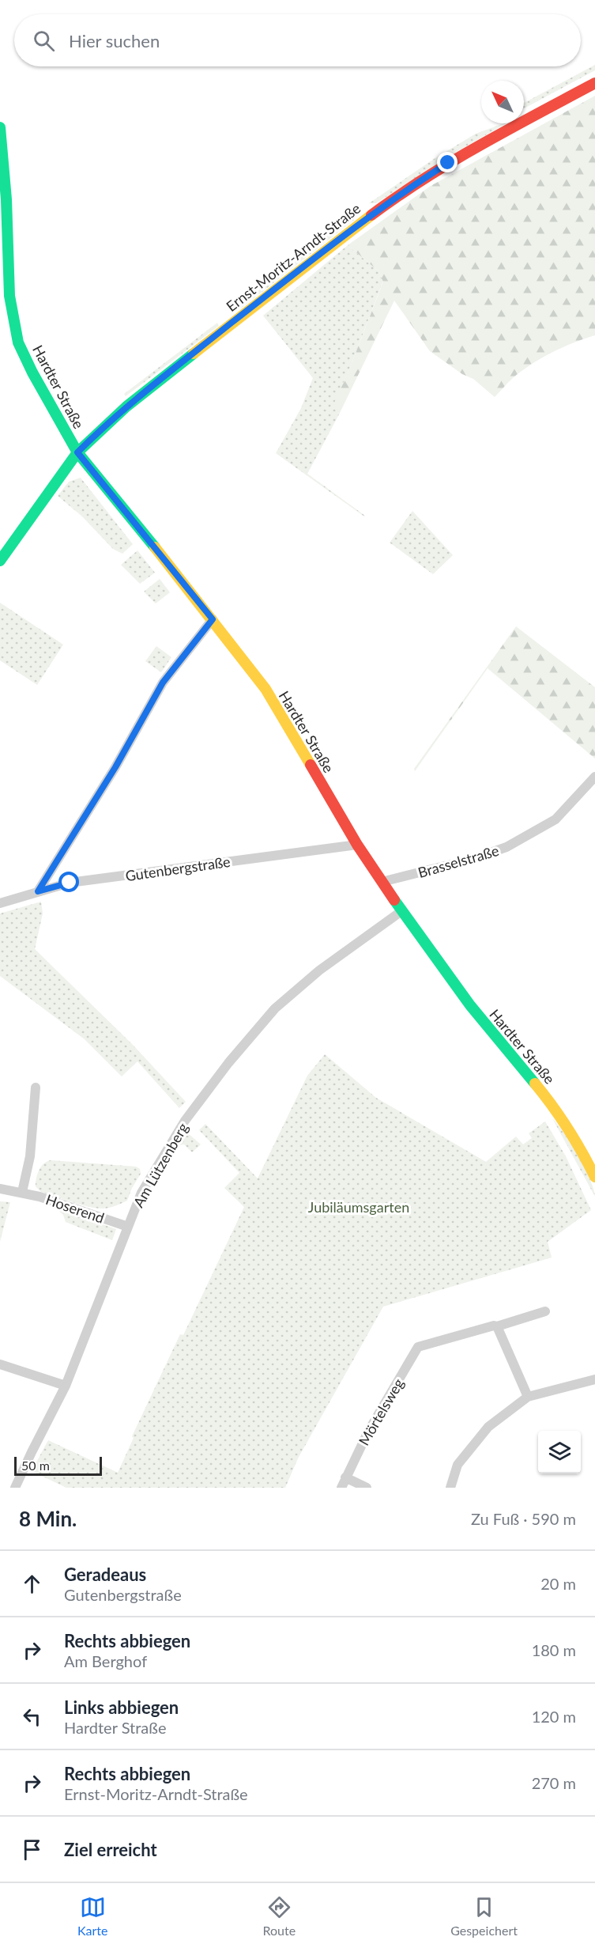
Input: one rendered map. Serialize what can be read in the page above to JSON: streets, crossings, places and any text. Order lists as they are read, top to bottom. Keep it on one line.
{"streets":{"main road":["Ernst-Moritz-Arndt-Straße","Hardter Straße"],"street":["Brasselstraße","Gutenbergstraße","Am Lützenberg","Hoserend","Mörtelsweg"]},"crossings":[["Ernst-Moritz-Arndt-Straße","Hardter Straße"],["Hardter Straße","Brasselstraße"],["Hardter Straße","Gutenbergstraße"],["Hardter Straße","Am Lützenberg"],["Am Lützenberg","Hoserend"]],"parks":["Jubiläumsgarten"],"scale_bar":"50 m","north":"top left","page":{"search":"Hier suchen","scale":"50 m","heading":["8 Min.","Zu Fuß · 590 m"],"list":[["Geradeaus","Gutenbergstraße","20 m"],["Rechts abbiegen","Am Berghof","180 m"],["Links abbiegen","Hardter Straße","120 m"],["Rechts abbiegen","Ernst-Moritz-Arndt-Straße","270 m"],"Ziel erreicht"],"nav":["Karte","Route","Gespeichert"]}}
